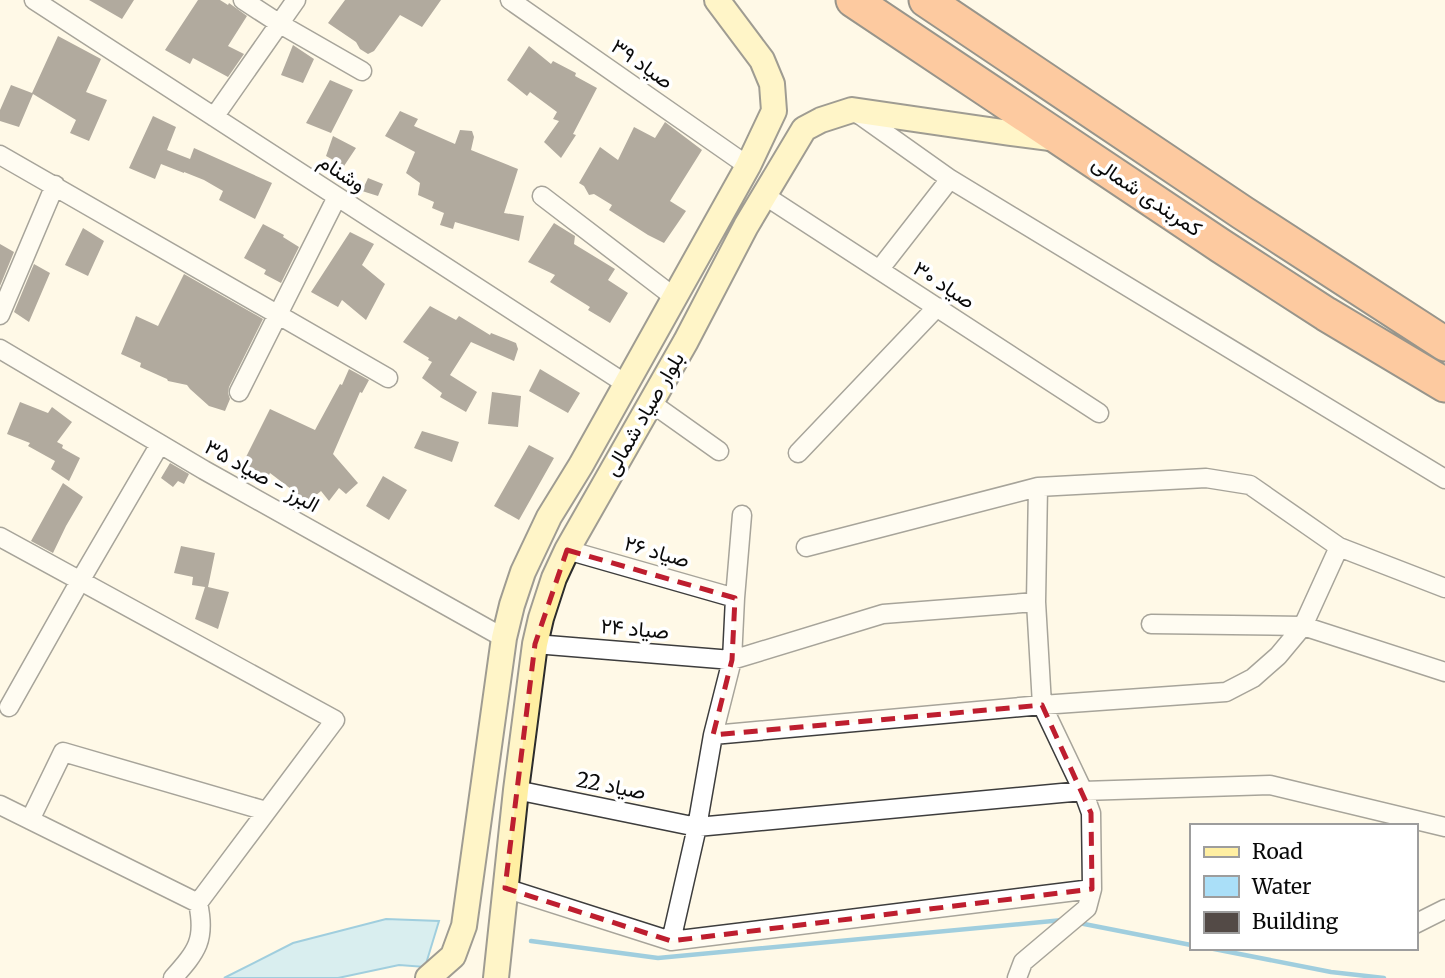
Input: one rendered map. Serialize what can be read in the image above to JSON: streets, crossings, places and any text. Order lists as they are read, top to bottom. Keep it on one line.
{"streets":{"highway":["کمربندی شمالی"],"main road":["بلوار صیاد شمالی"],"street":["صیاد ۳۹","وشنام","صیاد ۳۰","البرز - صیاد ۳۵","صیاد ۲۶","صیاد ۲۴","صیاد 22"]},"crossings":[["صیاد ۳۹","بلوار صیاد شمالی"],["وشنام","بلوار صیاد شمالی"],["صیاد ۳۰","بلوار صیاد شمالی"],["بلوار صیاد شمالی","البرز - صیاد ۳۵"],["بلوار صیاد شمالی","صیاد ۲۶"],["بلوار صیاد شمالی","صیاد ۲۴"],["بلوار صیاد شمالی","صیاد 22"]],"legend":["Road","Water","Building"]}
